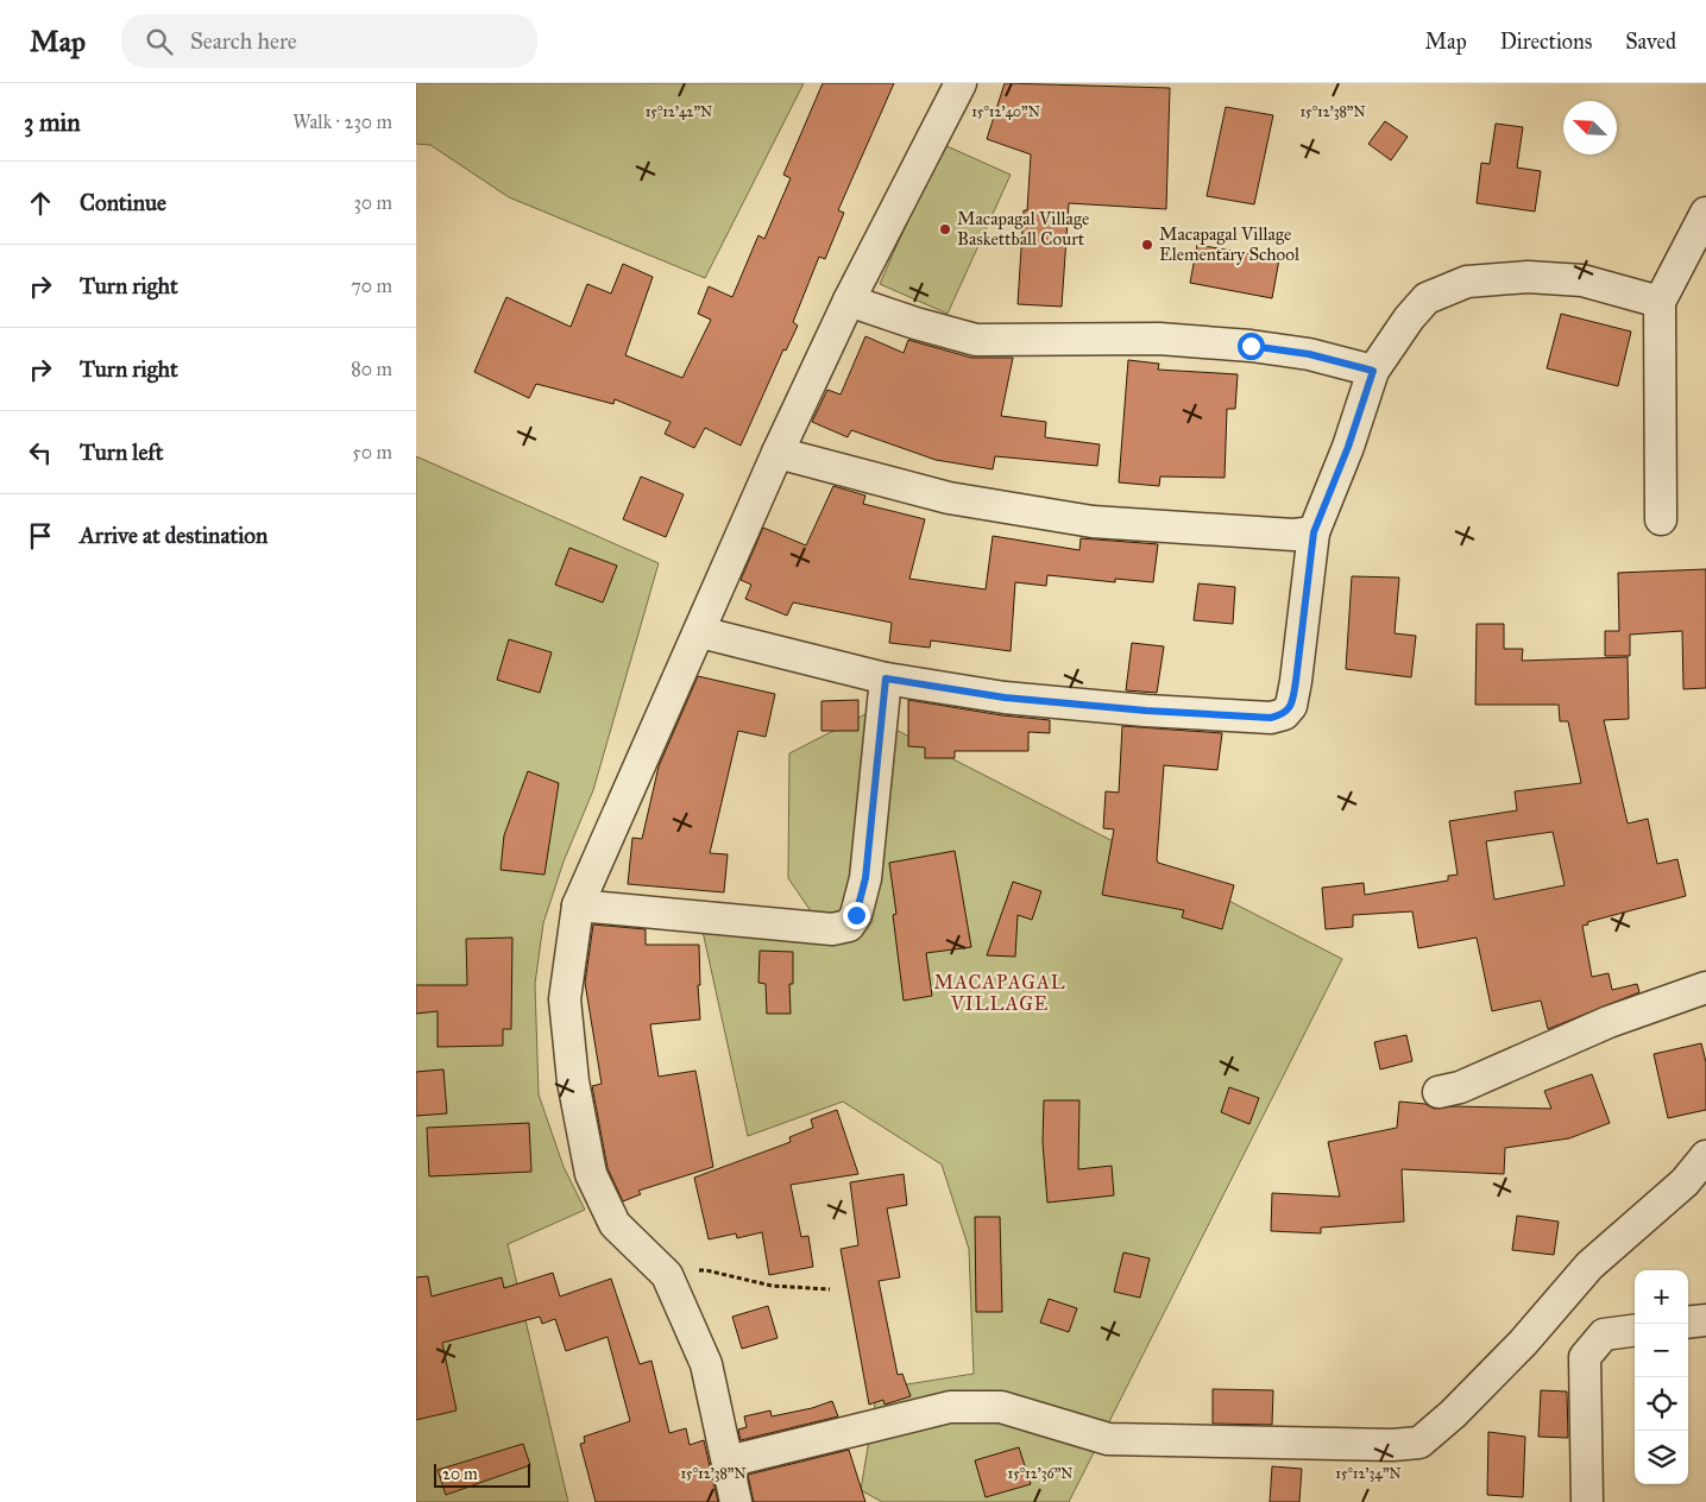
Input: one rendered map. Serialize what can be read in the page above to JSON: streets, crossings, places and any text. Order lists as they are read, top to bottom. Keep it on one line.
{"districts":["MACAPAGAL VILLAGE"],"places":["Macapagal Village Baskettball Court","Macapagal Village Elementary School"],"scale_bar":"20 m","north":"top left","page":{"header":"Map","search":"Search here","nav":["Map","Directions","Saved"],"heading":["3 min","Walk · 230 m"],"list":[["Continue","30 m"],["Turn right","70 m"],["Turn right","80 m"],["Turn left","50 m"],"Arrive at destination"],"map_buttons":["+","−"],"scale":"20 m"},"coordinates":["15°12'42\"N","15°12'40\"N","15°12'38\"N","15°12'36\"N","15°12'34\"N"]}
